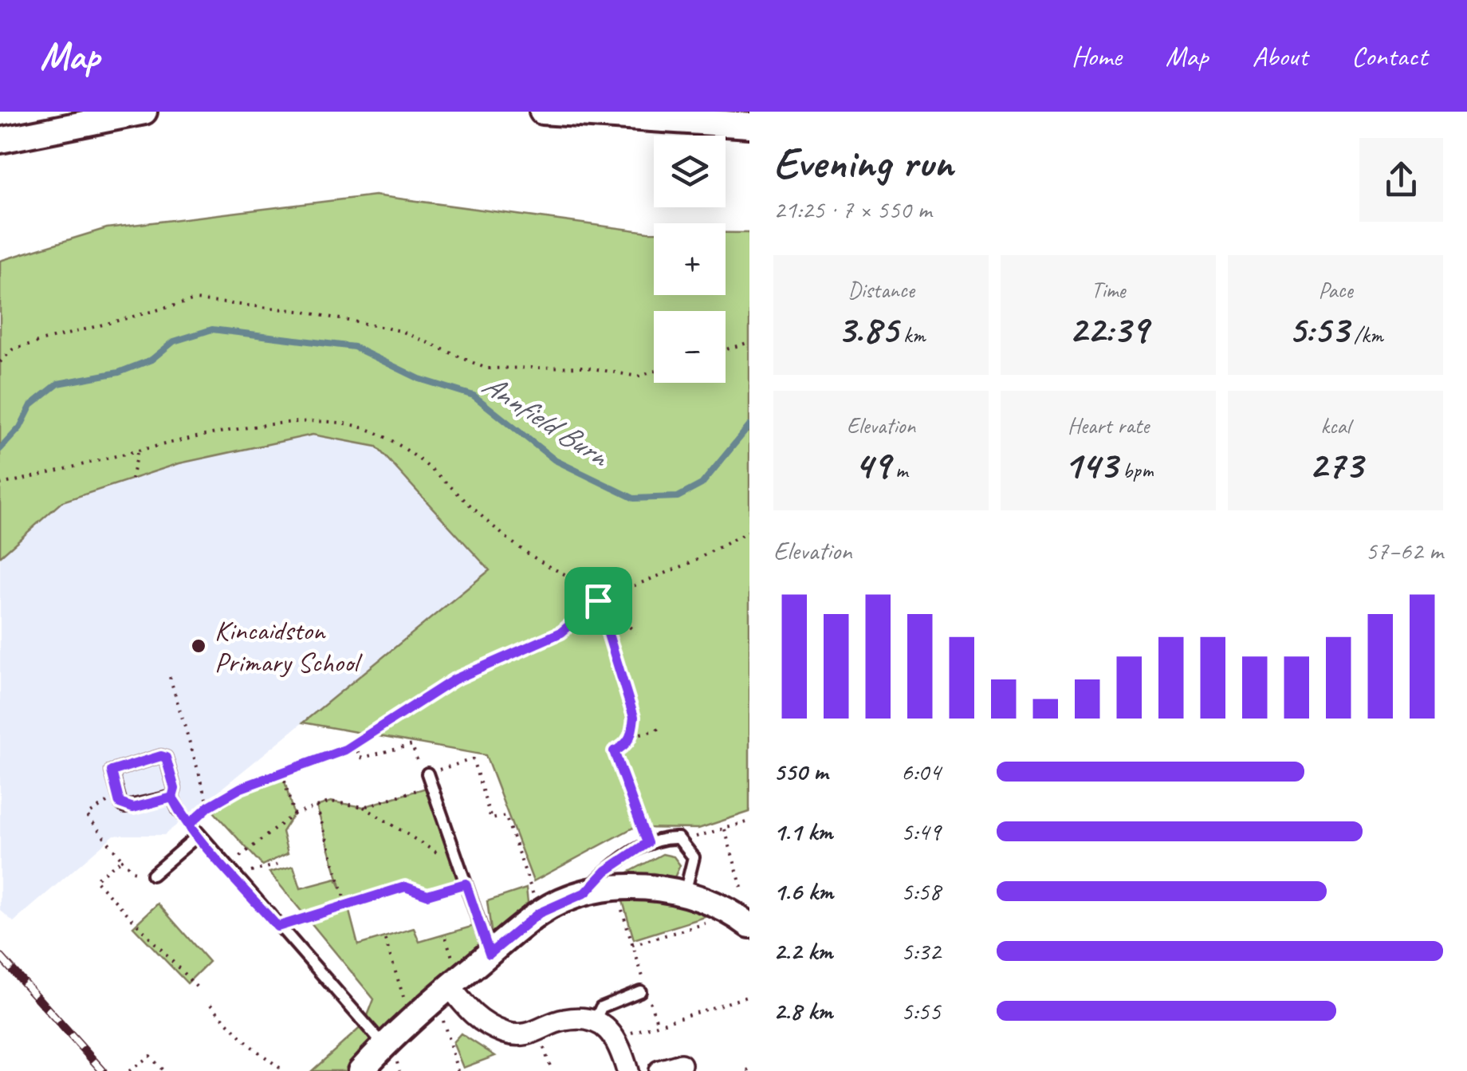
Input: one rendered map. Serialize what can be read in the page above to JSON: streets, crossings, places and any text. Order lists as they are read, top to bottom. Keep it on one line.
{"water":["Annfield Burn"],"places":["Kincaidston Primary School"],"page":{"header":"Map","nav":["Home","Map","About","Contact"],"heading":["Evening run","21:25 · 7 × 550 m"],"map_buttons":["+","−"],"stats":[["Distance","3.85 km"],["Time","22:39"],["Pace","5:53 /km"],["Elevation","49 m"],["Heart rate","143 bpm"],["kcal","273"]],"chart":["Elevation","57–62 m"],"list":[{"name":"550 m","note":"6:04"},{"name":"1.1 km","note":"5:49"},{"name":"1.6 km","note":"5:58"},{"name":"2.2 km","note":"5:32"},{"name":"2.8 km","note":"5:55"}]}}
